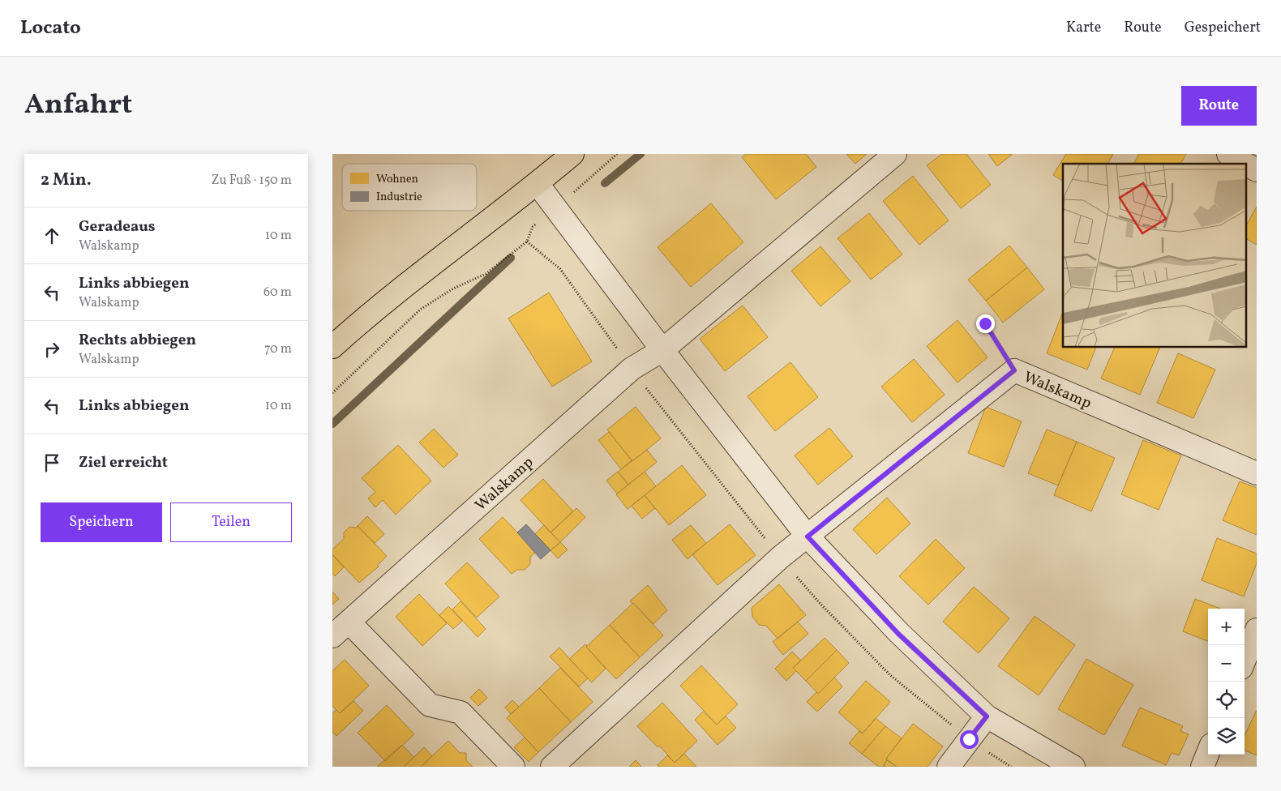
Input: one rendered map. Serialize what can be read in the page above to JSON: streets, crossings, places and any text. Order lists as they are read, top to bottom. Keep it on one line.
{"streets":{"street":["Walskamp"]},"legend":["Wohnen","Industrie"],"page":{"header":"Locato","nav":["Karte","Route","Gespeichert"],"title":"Anfahrt","buttons":["Route",["Speichern","Teilen"]],"heading":["2 Min.","Zu Fuß · 150 m"],"list":[["Geradeaus","Walskamp","10 m"],["Links abbiegen","Walskamp","60 m"],["Rechts abbiegen","Walskamp","70 m"],["Links abbiegen","10 m"],"Ziel erreicht"],"map_buttons":["+","−"]}}
